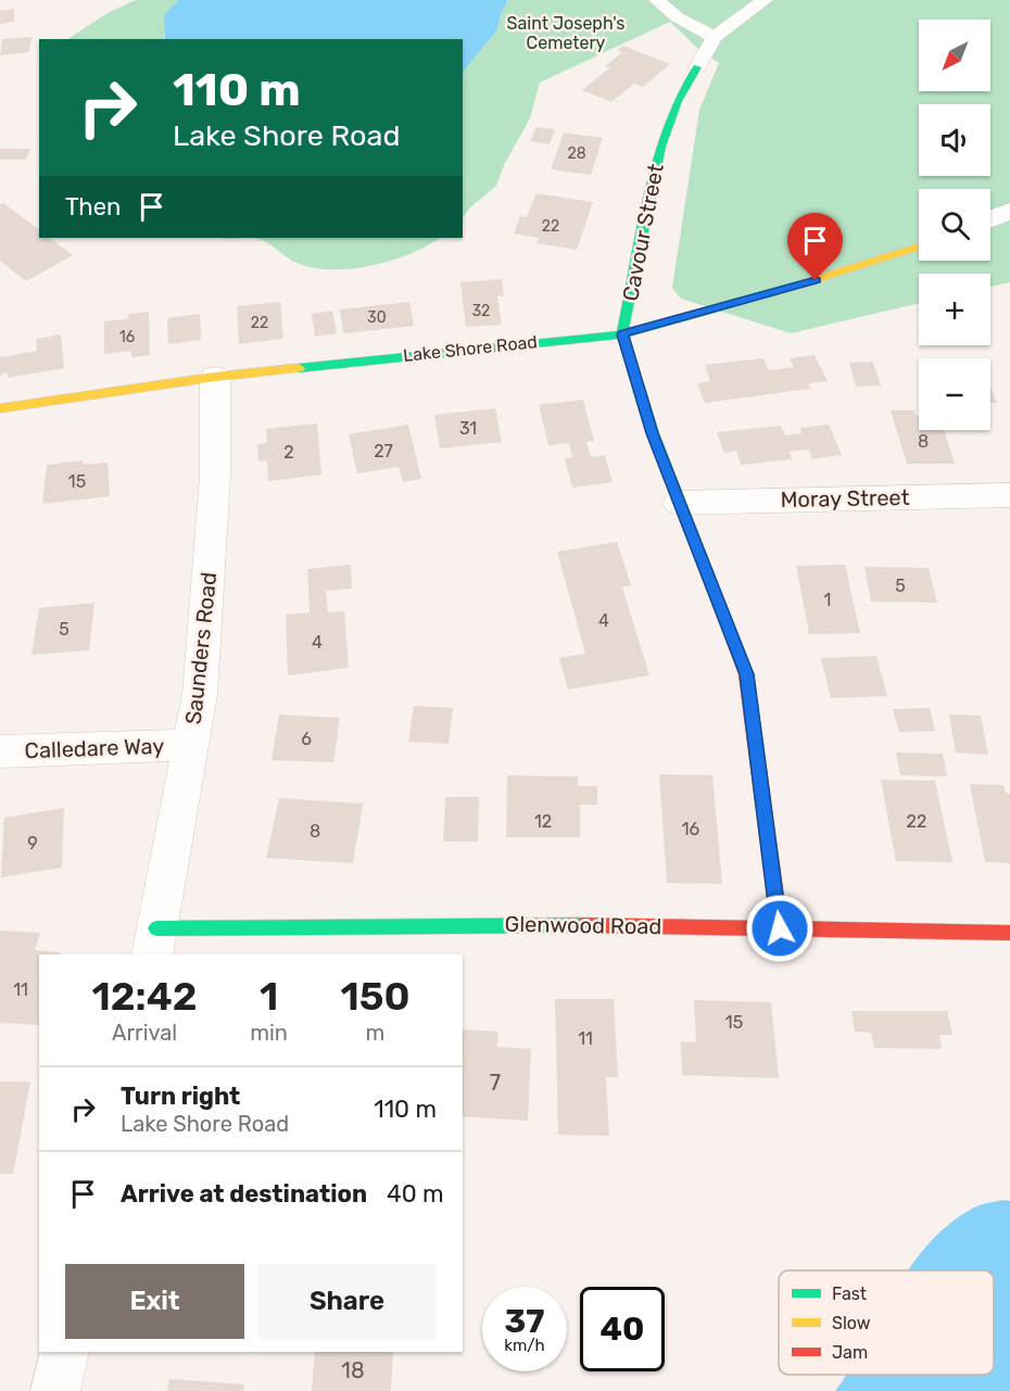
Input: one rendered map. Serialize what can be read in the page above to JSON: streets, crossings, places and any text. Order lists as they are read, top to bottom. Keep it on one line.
{"streets":{"street":["Cavour Street","Lake Shore Road","Moray Street","Saunders Road","Calledare Way","Glenwood Road"]},"crossings":[["Cavour Street","Lake Shore Road"],["Cavour Street","Moray Street"],["Cavour Street","Glenwood Road"],["Lake Shore Road","Saunders Road"],["Saunders Road","Calledare Way"],["Saunders Road","Glenwood Road"]],"parks":["Saint Joseph's Cemetery"],"house_numbers":["28","22","32","30","22","16","31","8","27","2","15","5","1","4","5","4","6","12","22","16","8","9","11","15","11","7","18"],"legend":["Fast","Slow","Jam"],"north":"bottom left","page":{"map_buttons":["+","−"],"turn":["110 m","Lake Shore Road"],"then":"Then","eta":["12:42","Arrival","1","min","150","m"],"list":[{"name":"Turn right","note":"Lake Shore Road","value":"110 m"},{"name":"Arrive at destination","value":"40 m"}],"buttons":["Exit","Share"],"speed":"37 km/h","limit":"40"}}
